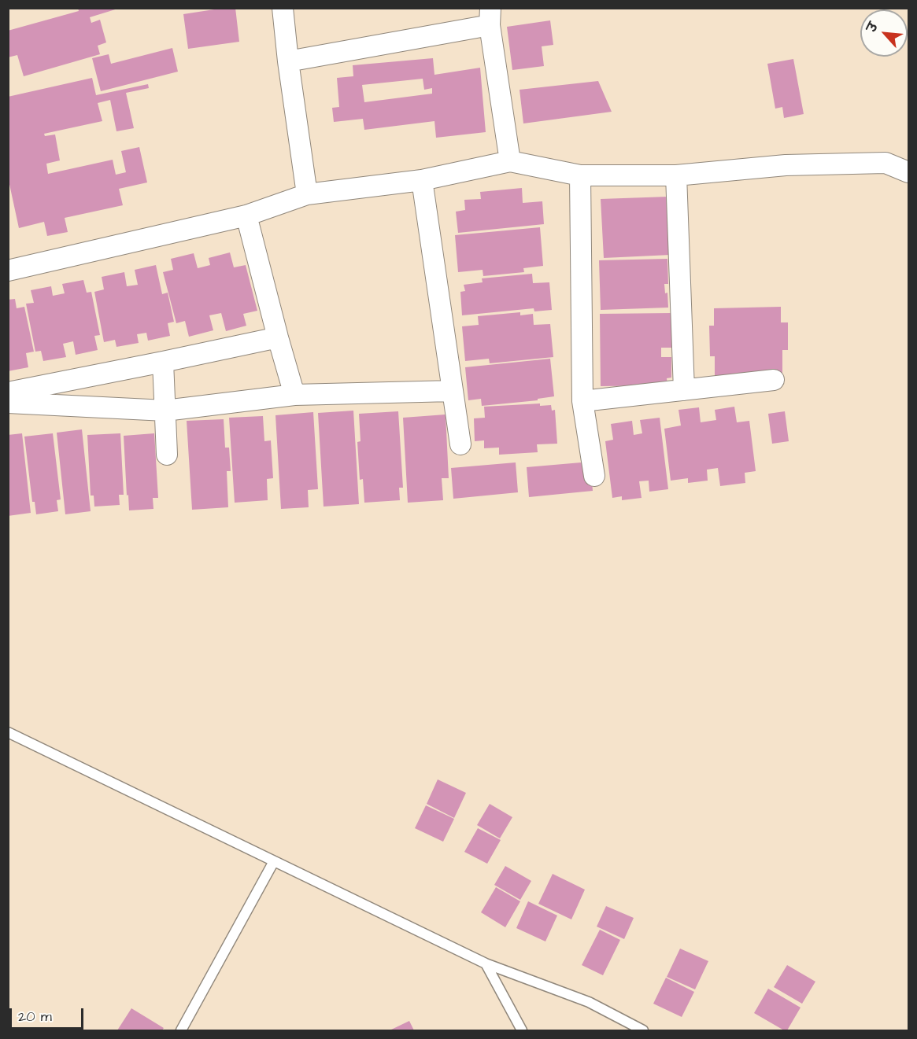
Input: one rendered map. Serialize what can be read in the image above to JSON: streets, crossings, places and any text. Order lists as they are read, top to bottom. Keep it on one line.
{"scale_bar":"20 m","north":"top left"}
